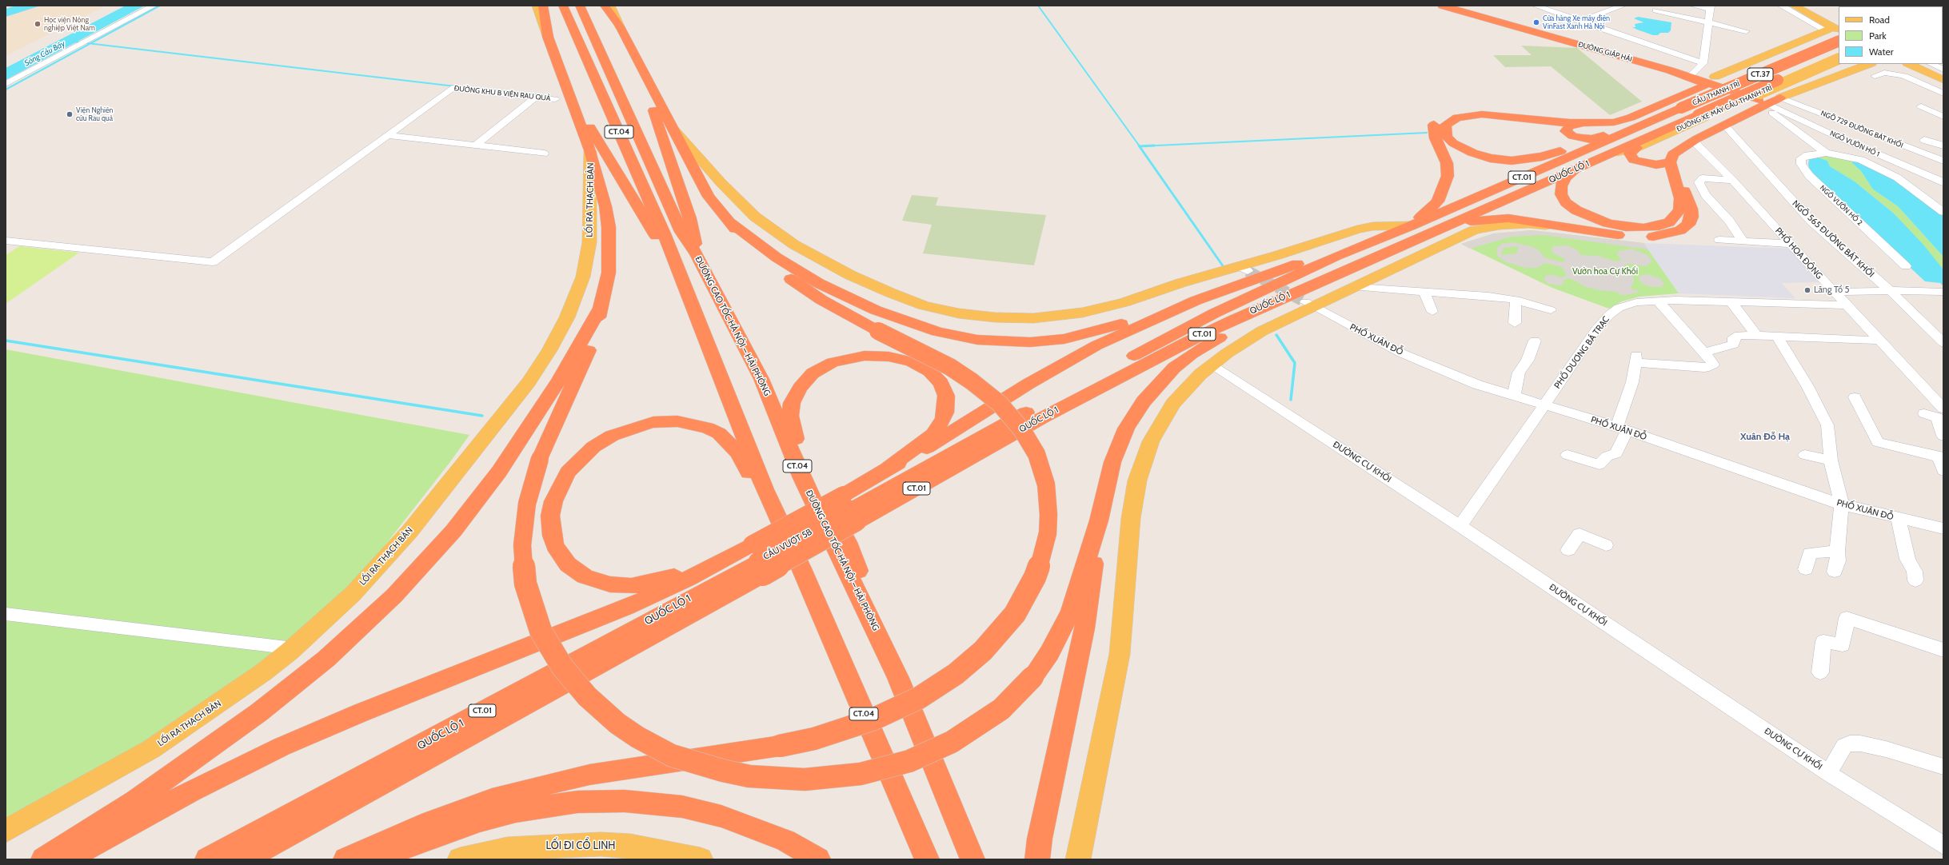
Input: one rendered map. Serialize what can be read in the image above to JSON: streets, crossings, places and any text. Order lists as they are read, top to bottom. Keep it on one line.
{"streets":{"highway":["ĐƯỜNG GIÁP HẢI","CT.37","CẦU THANH TRÌ","CT.04","QUỐC LỘ 1","CT.01","ĐƯỜNG CAO TỐC HÀ NỘI – HẢI PHÒNG","CẦU VƯỢT 5B"],"main road":["ĐƯỜNG XE MÁY CẦU THANH TRÌ","LỐI RA THẠCH BÀN","LỐI ĐI CỔ LINH"],"street":["ĐƯỜNG KHU B VIỆN RAU QUẢ","NGÕ 729 ĐƯỜNG BÁT KHỐI","NGÕ VƯỜN HỒ 1","NGÕ VƯỜN HỒ 2","NGÕ 565 ĐƯỜNG BÁT KHỐI","PHỐ HOA ĐỘNG","PHỐ XUÂN ĐỖ","PHỐ DƯƠNG BÁ TRẠC","ĐƯỜNG CỰ KHỐI"]},"crossings":[["ĐƯỜNG GIÁP HẢI","NGÕ VƯỜN HỒ 1"],["ĐƯỜNG GIÁP HẢI","NGÕ VƯỜN HỒ 2"],["CẦU THANH TRÌ","ĐƯỜNG XE MÁY CẦU THANH TRÌ"],["CẦU THANH TRÌ","QUỐC LỘ 1"],["ĐƯỜNG XE MÁY CẦU THANH TRÌ","QUỐC LỘ 1"],["NGÕ VƯỜN HỒ 1","NGÕ VƯỜN HỒ 2"],["QUỐC LỘ 1","CẦU VƯỢT 5B"],["PHỐ HOA ĐỘNG","PHỐ DƯƠNG BÁ TRẠC"],["PHỐ XUÂN ĐỖ","PHỐ DƯƠNG BÁ TRẠC"],["PHỐ DƯƠNG BÁ TRẠC","ĐƯỜNG CỰ KHỐI"]],"districts":["Xuân Đỗ Hạ"],"water":["Sông Cầu Bây"],"parks":["Vườn hoa Cự Khối"],"places":["Cửa hàng Xe máy điện VinFast Xanh Hà Nội","Học viện Nông nghiệp Việt Nam","Viện Nghiên cứu Rau quả","Lăng Tổ 5"],"legend":["Road","Park","Water"]}
